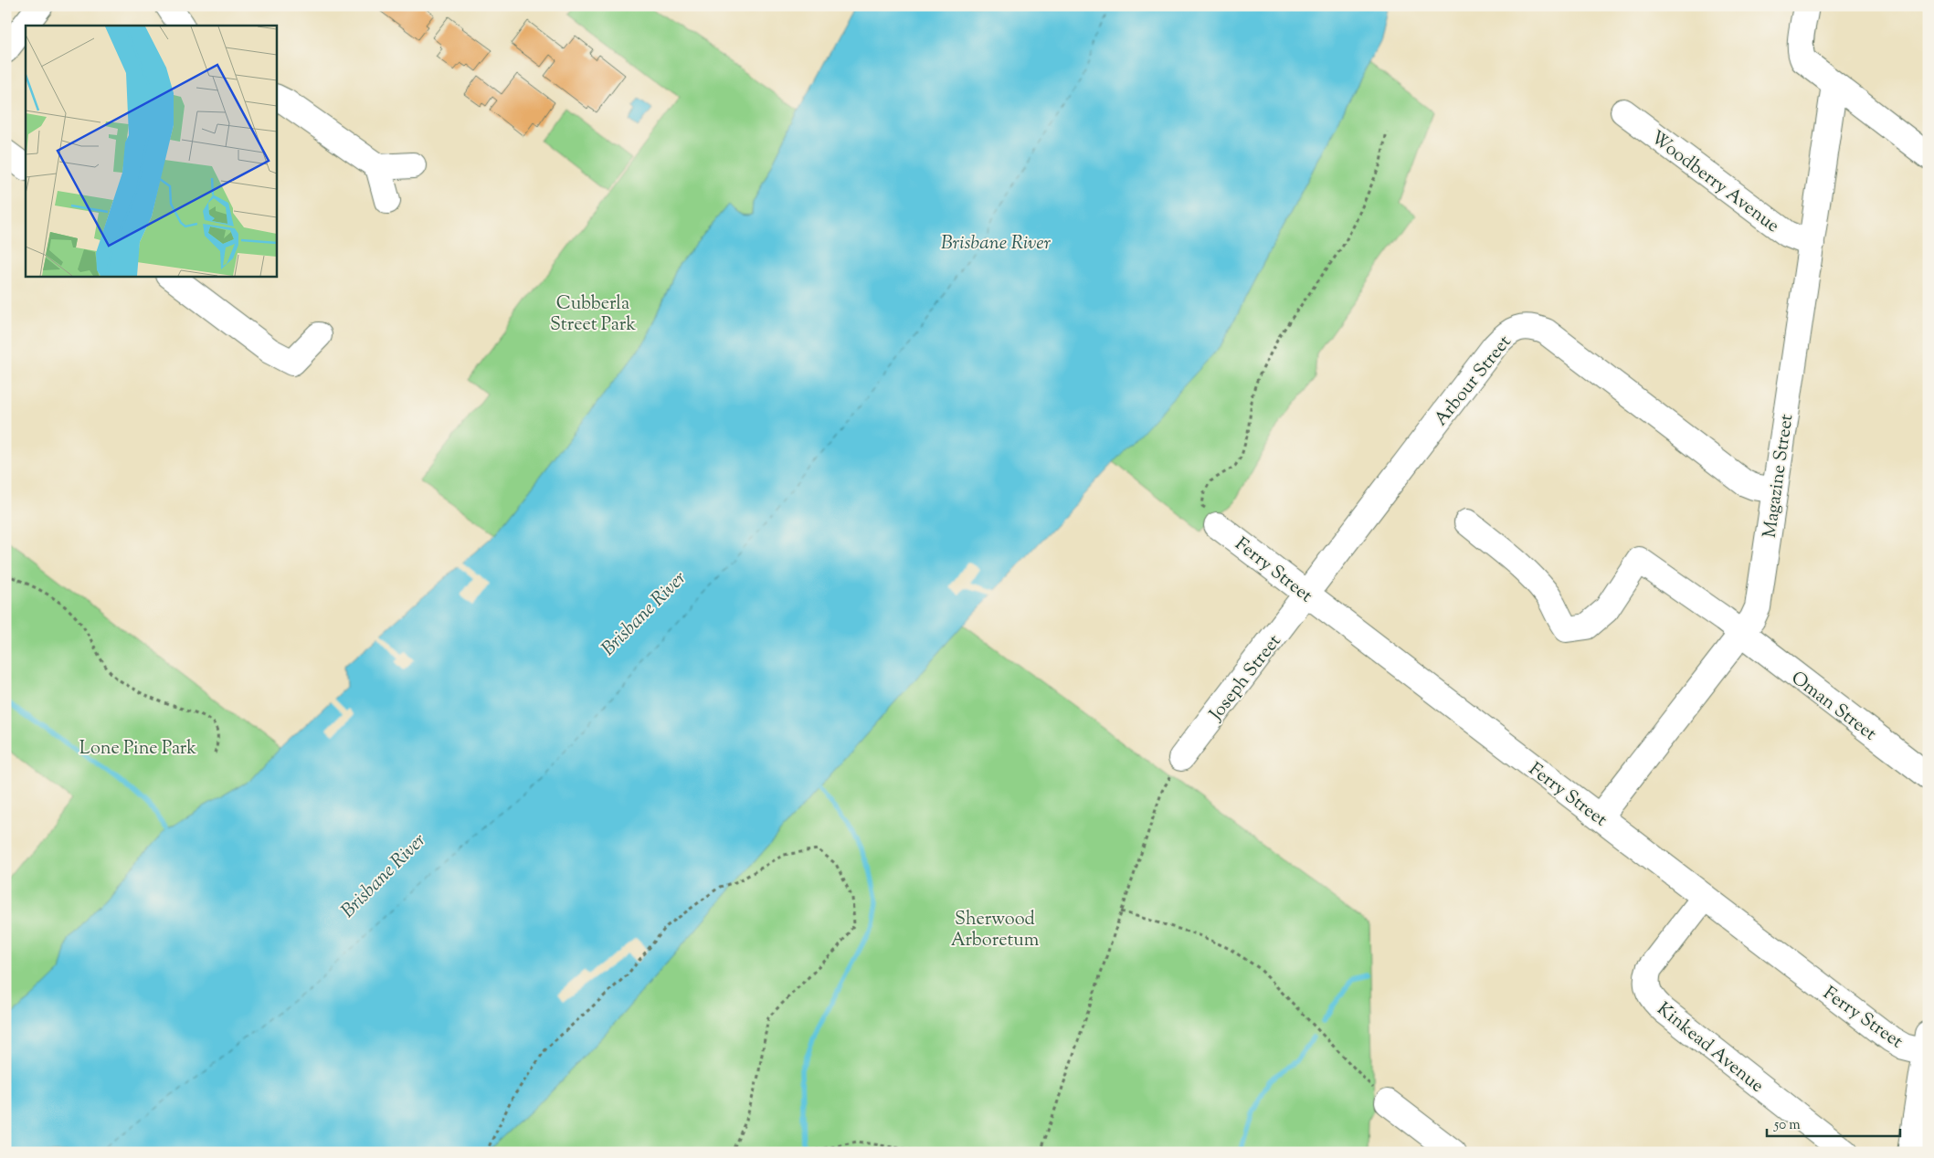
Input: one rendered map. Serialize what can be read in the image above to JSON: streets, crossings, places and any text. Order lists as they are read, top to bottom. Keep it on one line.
{"streets":{"street":["Woodberry Avenue","Arbour Street","Magazine Street","Ferry Street","Joseph Street","Oman Street","Kinkead Avenue"]},"crossings":[["Woodberry Avenue","Magazine Street"],["Arbour Street","Magazine Street"],["Arbour Street","Ferry Street"],["Arbour Street","Joseph Street"],["Magazine Street","Ferry Street"],["Magazine Street","Oman Street"],["Ferry Street","Joseph Street"],["Ferry Street","Kinkead Avenue"]],"water":["Brisbane River"],"parks":["Cubberla Street Park","Lone Pine Park","Sherwood Arboretum"],"scale_bar":"50 m"}
